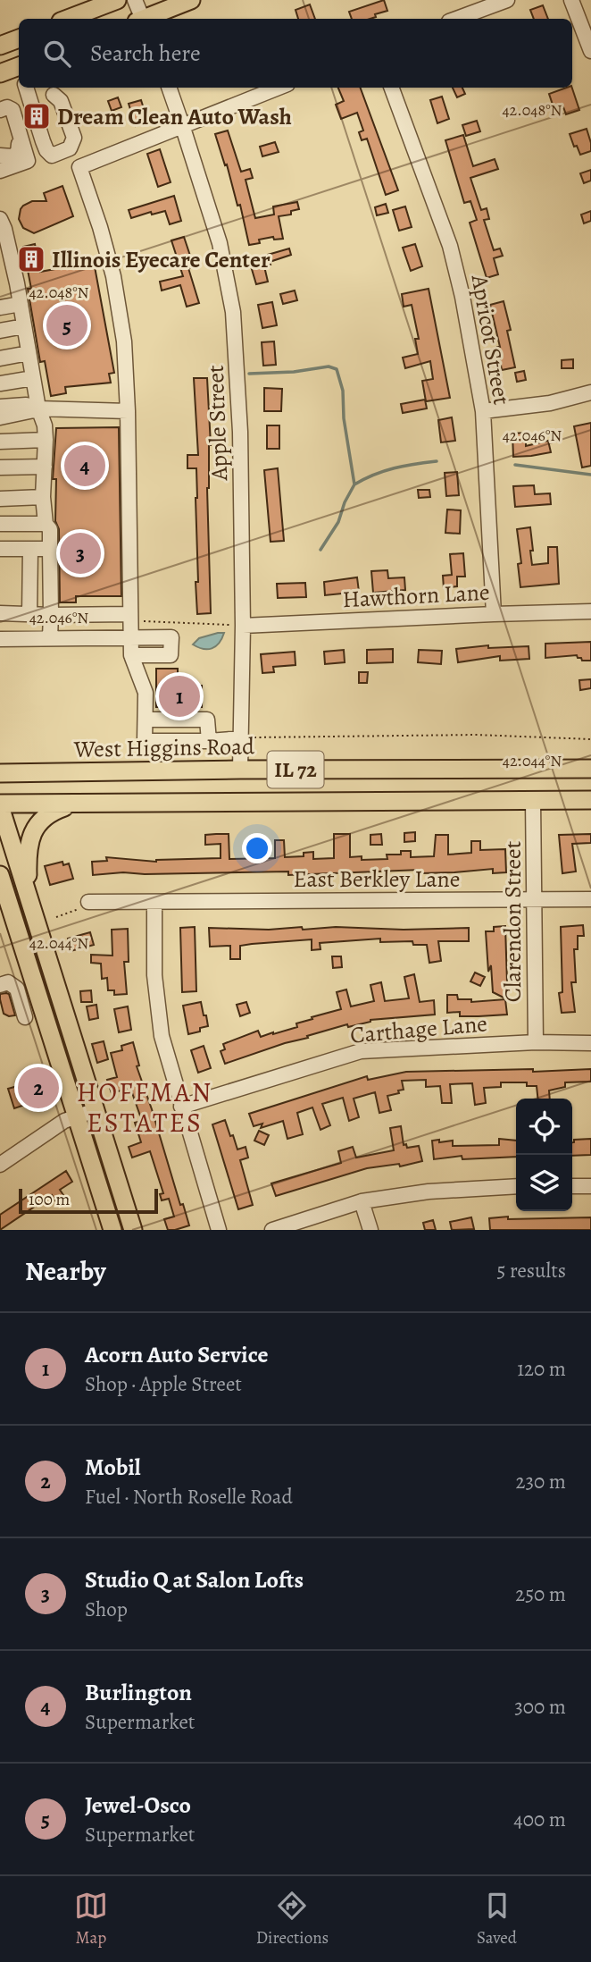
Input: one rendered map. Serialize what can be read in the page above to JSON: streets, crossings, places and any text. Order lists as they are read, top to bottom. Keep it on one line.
{"streets":{"main road":["West Higgins Road","IL 72"],"street":["Apricot Street","Apple Street","Hawthorn Lane","East Berkley Lane","Clarendon Street","Carthage Lane"]},"crossings":[["Apricot Street","Hawthorn Lane"],["Apple Street","Hawthorn Lane"],["Apple Street","West Higgins Road"],["IL 72","Clarendon Street"],["East Berkley Lane","Clarendon Street"],["Clarendon Street","Carthage Lane"]],"districts":["HOFFMAN ESTATES"],"places":{"building":["Dream Clean Auto Wash","Illinois Eyecare Center"]},"scale_bar":"100 m","page":{"search":"Search here","pins":["5","4","3","1","2"],"scale":"100 m","heading":["Nearby","5 results"],"list":[{"mark":"1","name":"Acorn Auto Service","note":"Shop · Apple Street","value":"120 m"},{"mark":"2","name":"Mobil","note":"Fuel · North Roselle Road","value":"230 m"},{"mark":"3","name":"Studio Q at Salon Lofts","note":"Shop","value":"250 m"},{"mark":"4","name":"Burlington","note":"Supermarket","value":"300 m"},{"mark":"5","name":"Jewel-Osco","note":"Supermarket","value":"400 m"}],"nav":["Map","Directions","Saved"]},"coordinates":["42.048°N","42.046°N","42.044°N"]}
